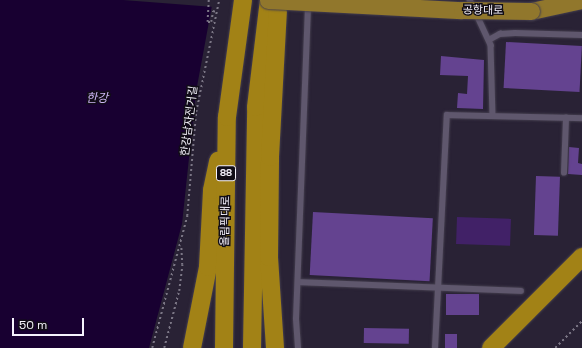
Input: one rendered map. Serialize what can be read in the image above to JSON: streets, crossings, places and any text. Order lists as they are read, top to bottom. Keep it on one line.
{"streets":{"highway":["88","올림픽대로"],"main road":["공항대로"],"path":["한강남자전거길"]},"water":["한강"],"scale_bar":"50 m"}
